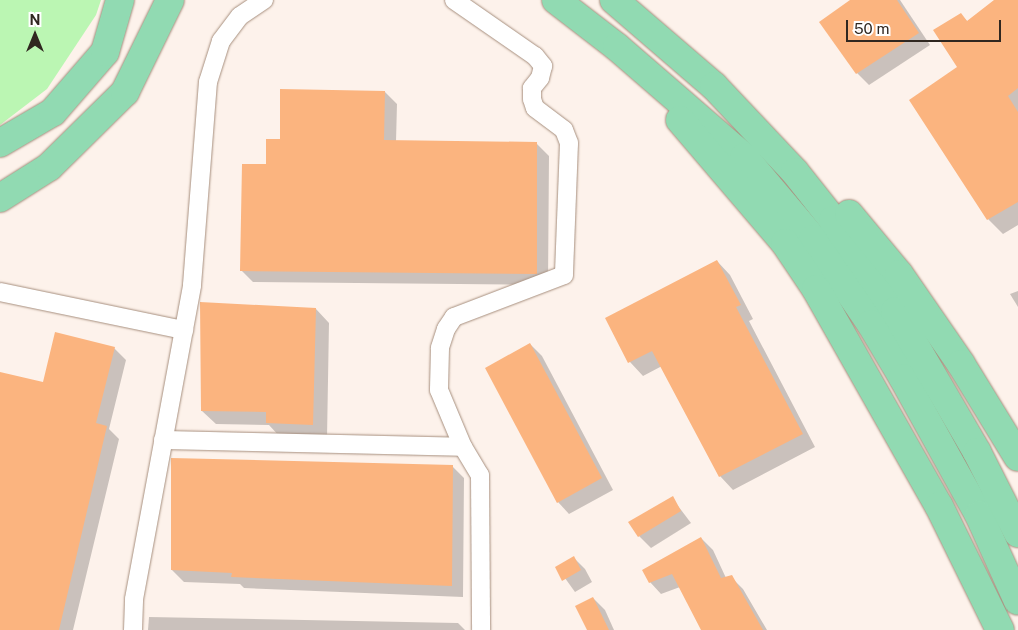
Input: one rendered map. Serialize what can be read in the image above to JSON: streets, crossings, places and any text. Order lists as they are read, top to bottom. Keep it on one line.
{"scale_bar":"50 m","north":"top"}
